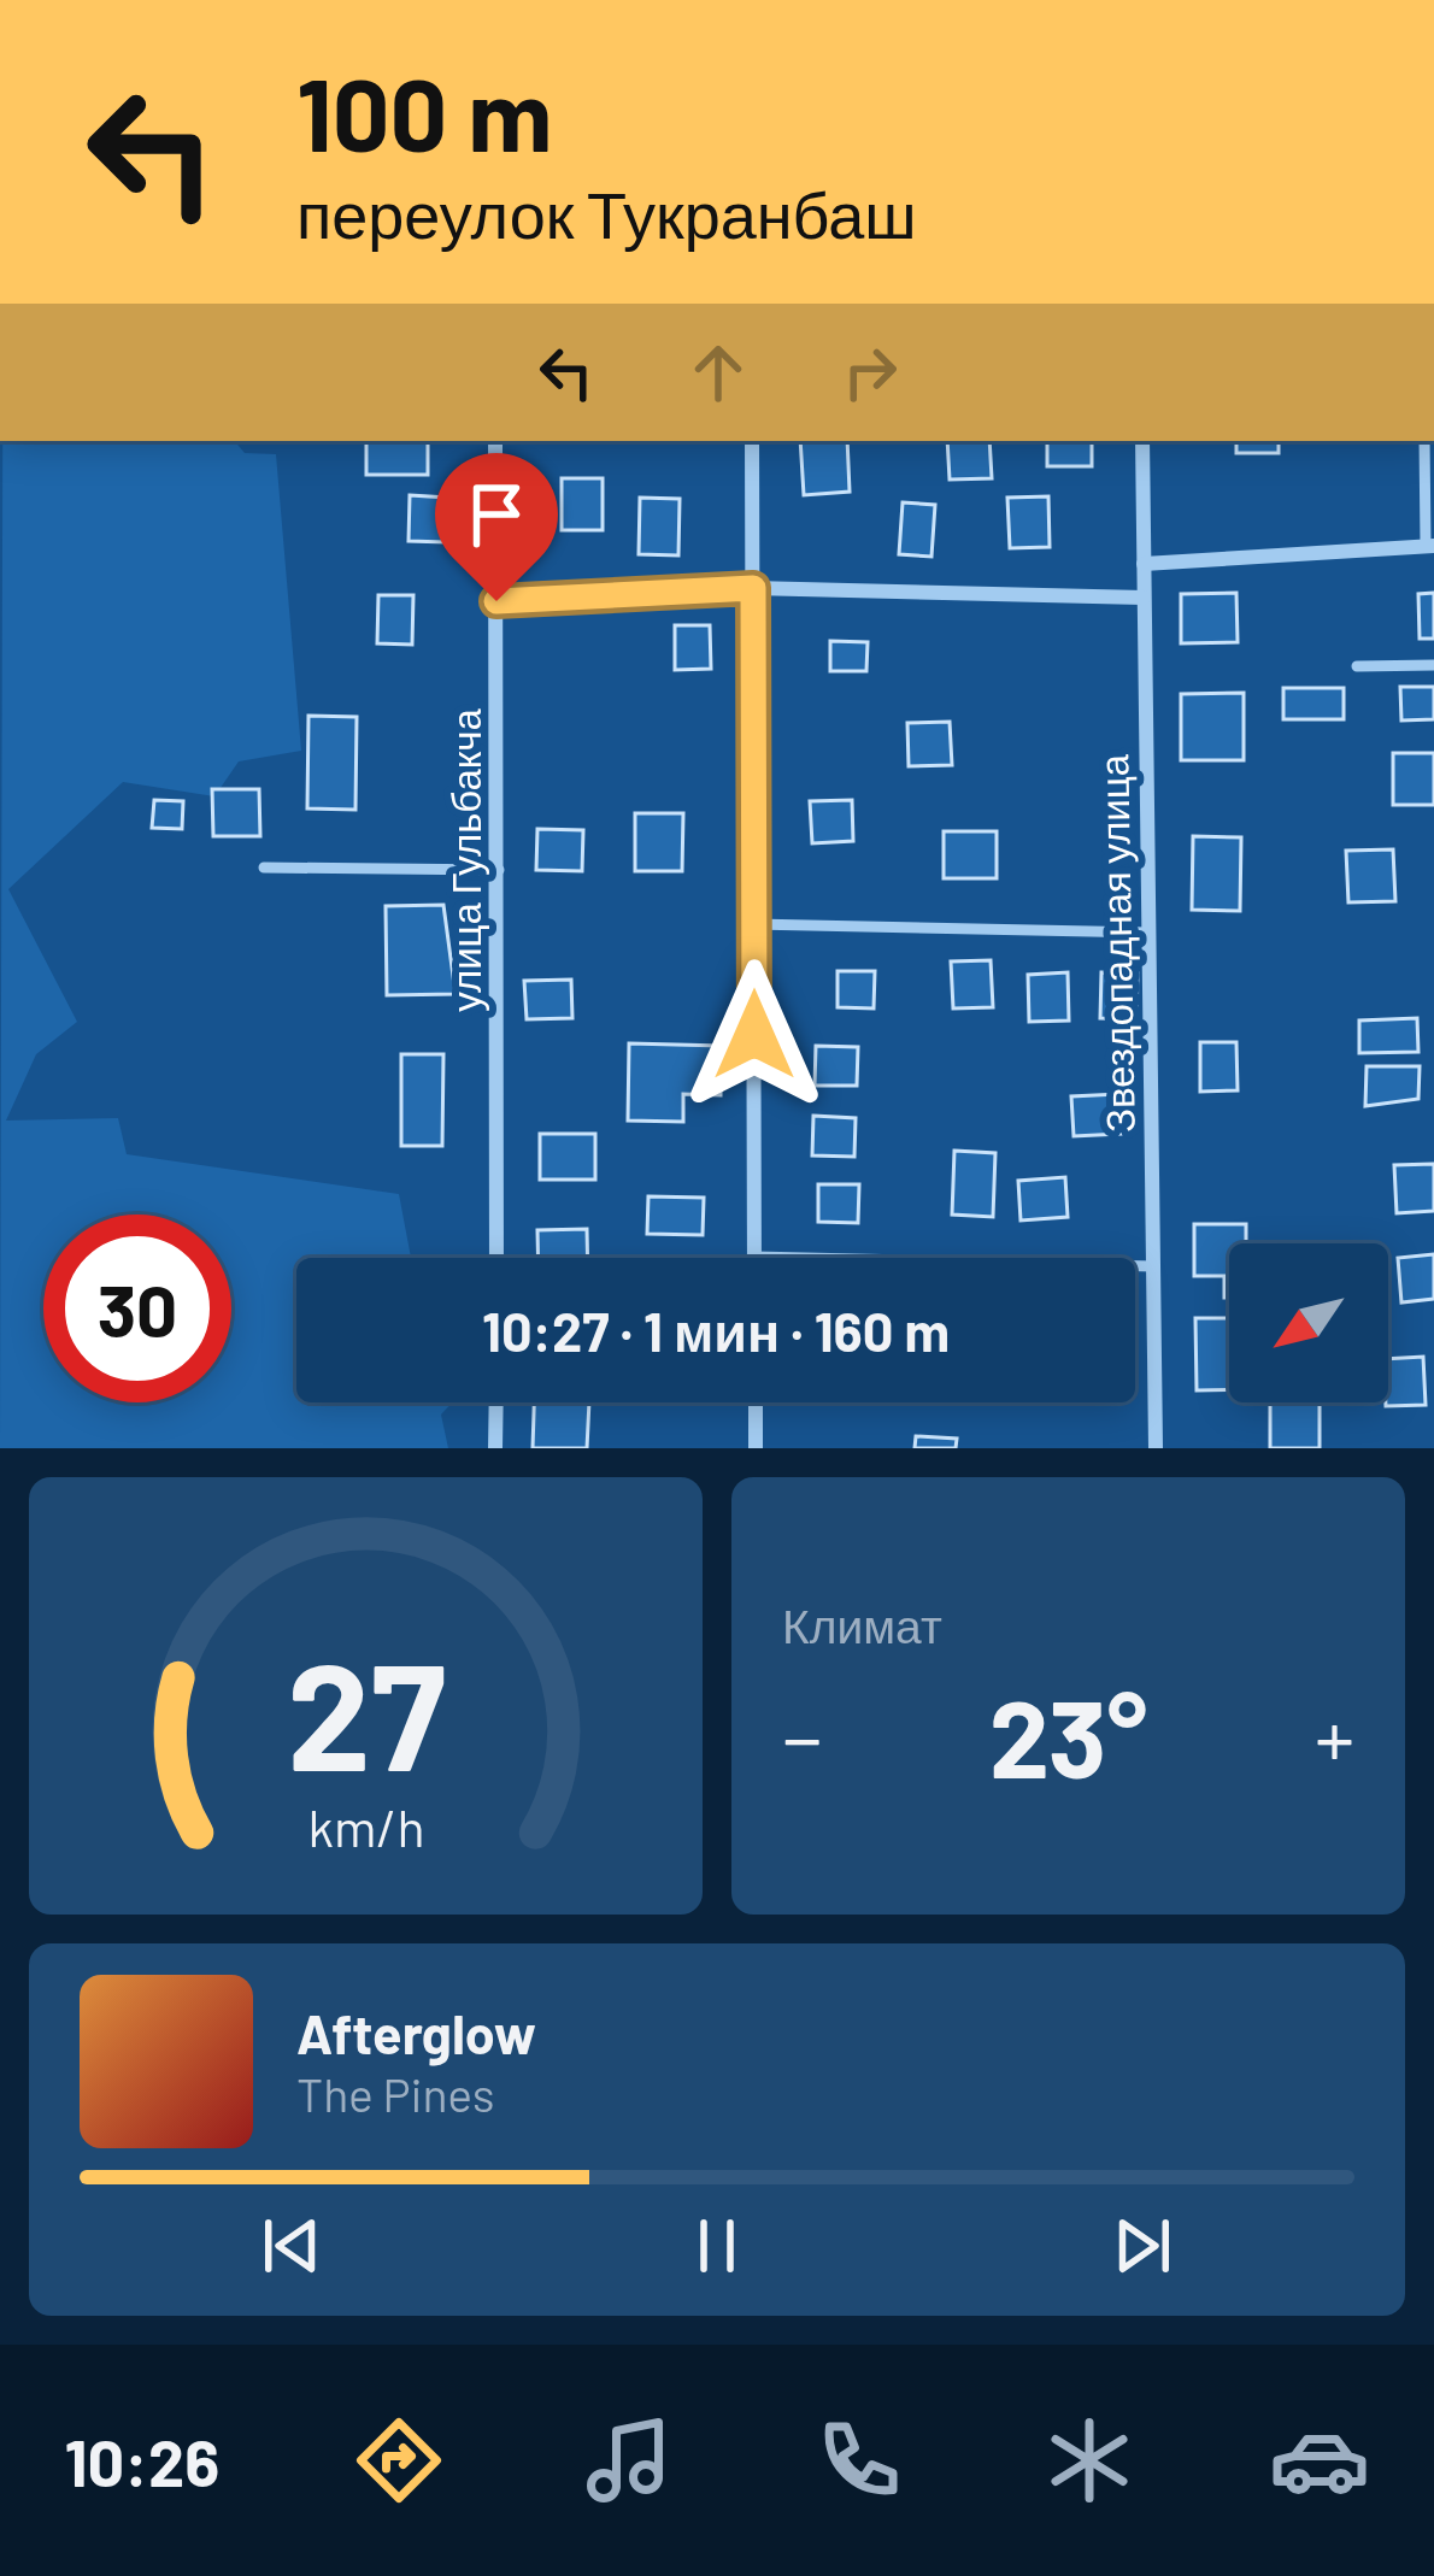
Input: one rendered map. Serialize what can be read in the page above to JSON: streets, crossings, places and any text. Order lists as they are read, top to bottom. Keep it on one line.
{"streets":{"street":["улица Гульбакча","Звездопадная улица"]},"north":"bottom left","page":{"turn":["100 m","переулок Тукранбаш"],"limit":"30","trip":"10:27 · 1 мин · 160 m","tile":"Климат","heat":["−","23°","+"],"song":["Afterglow","The Pines"],"tabs":"10:26","gauge":["27","km/h"]}}
